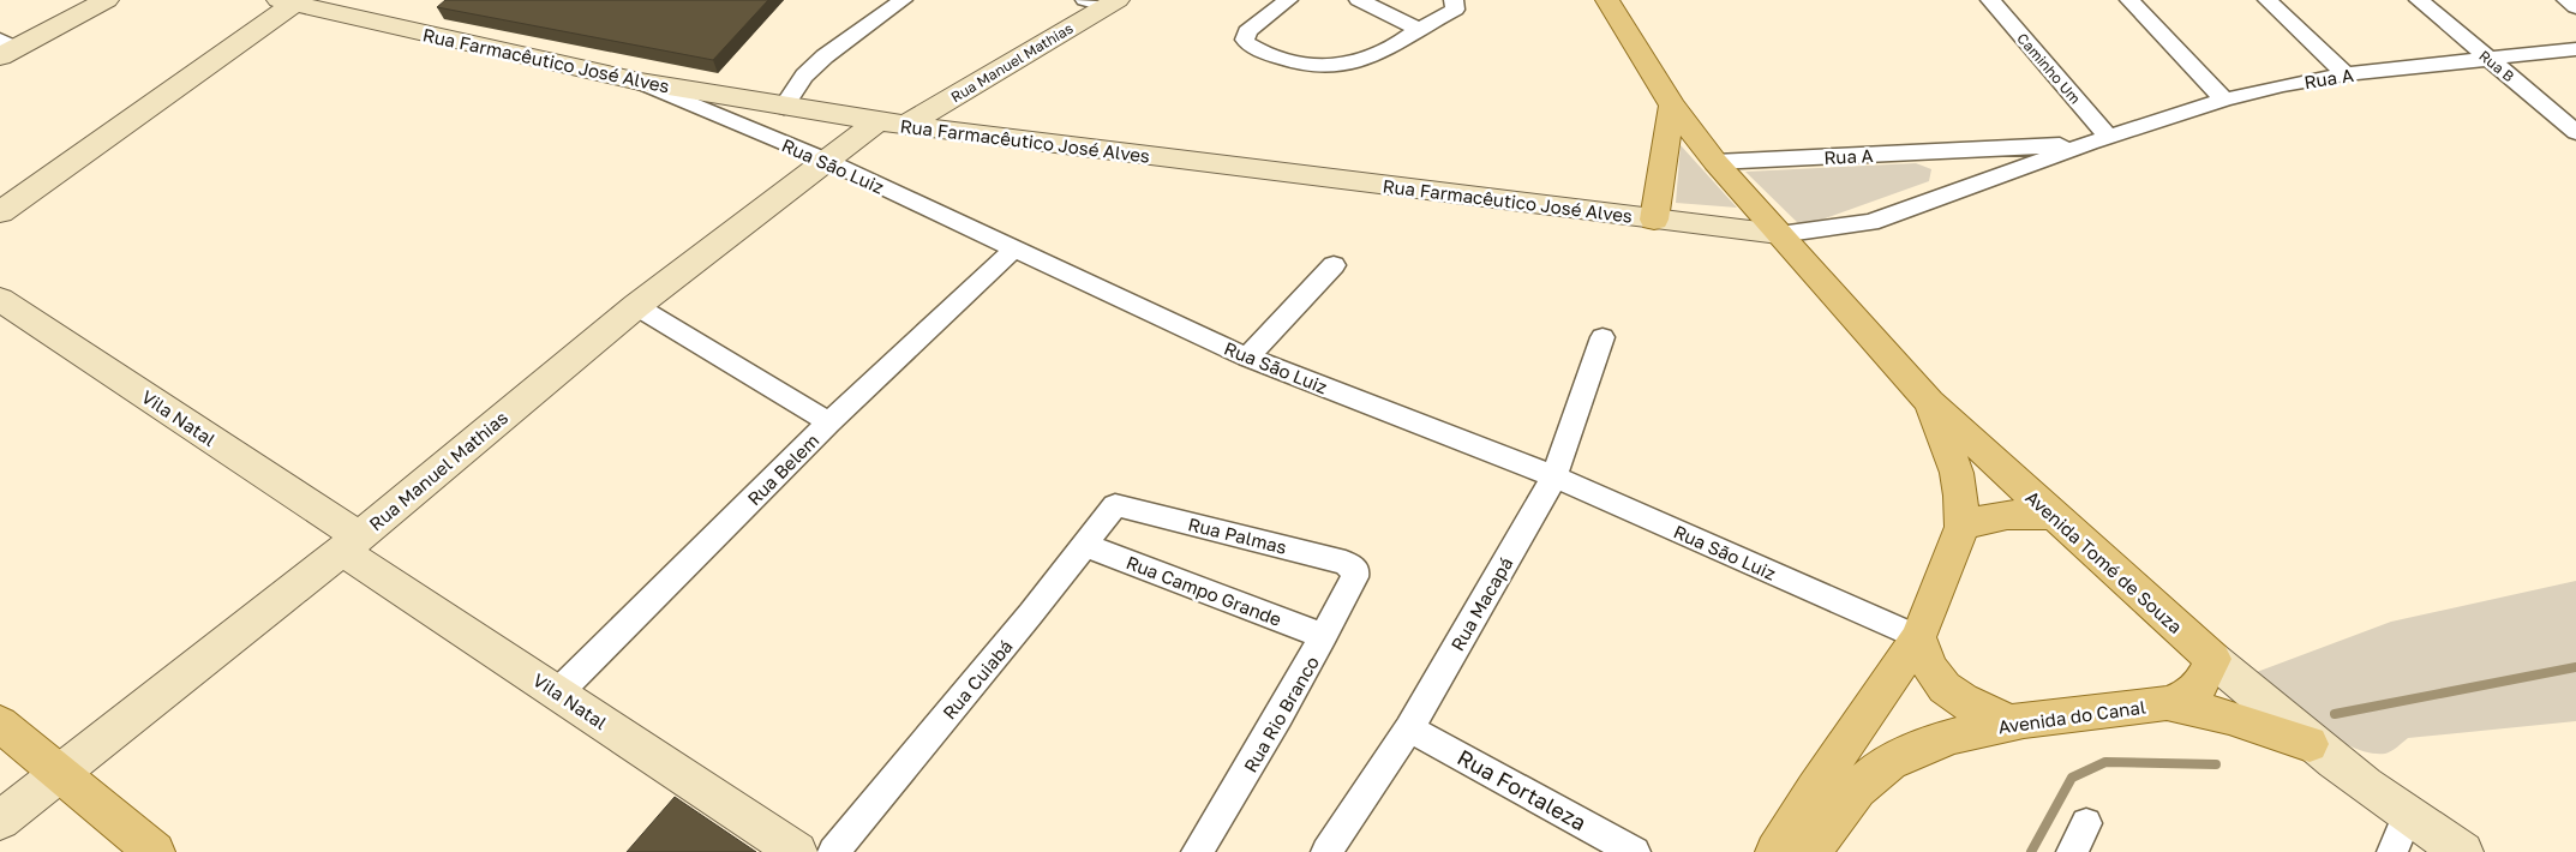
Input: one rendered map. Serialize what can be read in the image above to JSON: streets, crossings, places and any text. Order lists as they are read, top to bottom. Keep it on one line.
{"streets":{"main road":["Avenida Tomé de Souza","Avenida do Canal"],"street":["Rua Farmacêutico José Alves","Rua Manuel Mathias","Rua B","Caminho Um","Rua A","Rua São Luiz","Vila Natal","Rua Belem","Rua Palmas","Rua Campo Grande","Rua Macapá","Rua Cuiabá","Rua Rio Branco","Rua Fortaleza"]},"crossings":[["Rua Farmacêutico José Alves","Rua Manuel Mathias"],["Rua Farmacêutico José Alves","Rua A"],["Rua Farmacêutico José Alves","Rua São Luiz"],["Rua Farmacêutico José Alves","Avenida Tomé de Souza"],["Rua Manuel Mathias","Rua São Luiz"],["Rua Manuel Mathias","Vila Natal"],["Rua B","Rua A"],["Caminho Um","Rua A"],["Rua A","Avenida Tomé de Souza"],["Rua São Luiz","Rua Belem"],["Rua São Luiz","Rua Macapá"],["Vila Natal","Rua Belem"],["Rua Palmas","Rua Cuiabá"],["Rua Palmas","Rua Rio Branco"],["Avenida Tomé de Souza","Avenida do Canal"],["Rua Campo Grande","Rua Cuiabá"],["Rua Campo Grande","Rua Rio Branco"],["Rua Macapá","Rua Fortaleza"]]}
